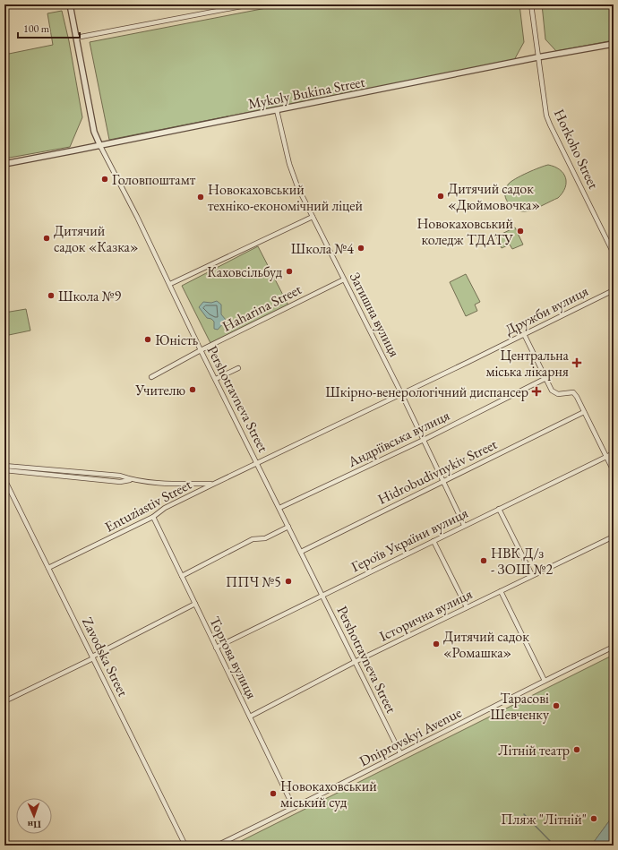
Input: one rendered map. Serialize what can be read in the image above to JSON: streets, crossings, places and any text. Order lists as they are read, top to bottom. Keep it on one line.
{"streets":{"street":["Mykoly Bukina Street","Horkoho Street","Haharina Street","Дружби вулиця","Затишна вулиця","Pershotravneva Street","Андріївська вулиця","Hidrobudivnykiv Street","Entuziastiv Street","Героїв України вулиця","Історична вулиця","Zavodska Street","Торгова вулиця","Dniprovskyi Avenue"]},"crossings":[["Mykoly Bukina Street","Horkoho Street"],["Mykoly Bukina Street","Затишна вулиця"],["Mykoly Bukina Street","Pershotravneva Street"],["Haharina Street","Затишна вулиця"],["Haharina Street","Pershotravneva Street"],["Дружби вулиця","Затишна вулиця"],["Дружби вулиця","Pershotravneva Street"],["Дружби вулиця","Entuziastiv Street"],["Затишна вулиця","Андріївська вулиця"],["Затишна вулиця","Hidrobudivnykiv Street"],["Затишна вулиця","Героїв України вулиця"],["Pershotravneva Street","Андріївська вулиця"],["Pershotravneva Street","Hidrobudivnykiv Street"],["Pershotravneva Street","Entuziastiv Street"],["Pershotravneva Street","Героїв України вулиця"],["Pershotravneva Street","Історична вулиця"],["Pershotravneva Street","Dniprovskyi Avenue"],["Entuziastiv Street","Zavodska Street"],["Entuziastiv Street","Торгова вулиця"],["Героїв України вулиця","Торгова вулиця"],["Історична вулиця","Торгова вулиця"],["Торгова вулиця","Dniprovskyi Avenue"]],"places":{"other":["Головпоштамт","Дитячий садок «Дюймовочка»","Новокаховський техніко-економічний ліцей","Новокаховський коледж ТДАТУ","Дитячий садок «Казка»","Школа №4","Каховсільбуд","Школа №9","Юність","Учителю","НВК Д/з - ЗОШ №2","ППЧ №5","Дитячий садок «Ромашка»","Тарасові Шевченку","Літній театр","Новокаховський міський суд","Пляж \"Літній\""],"health":["Центральна міська лікарня","Шкірно-венерологічний диспансер"]},"scale_bar":"100 m","north":"bottom"}
